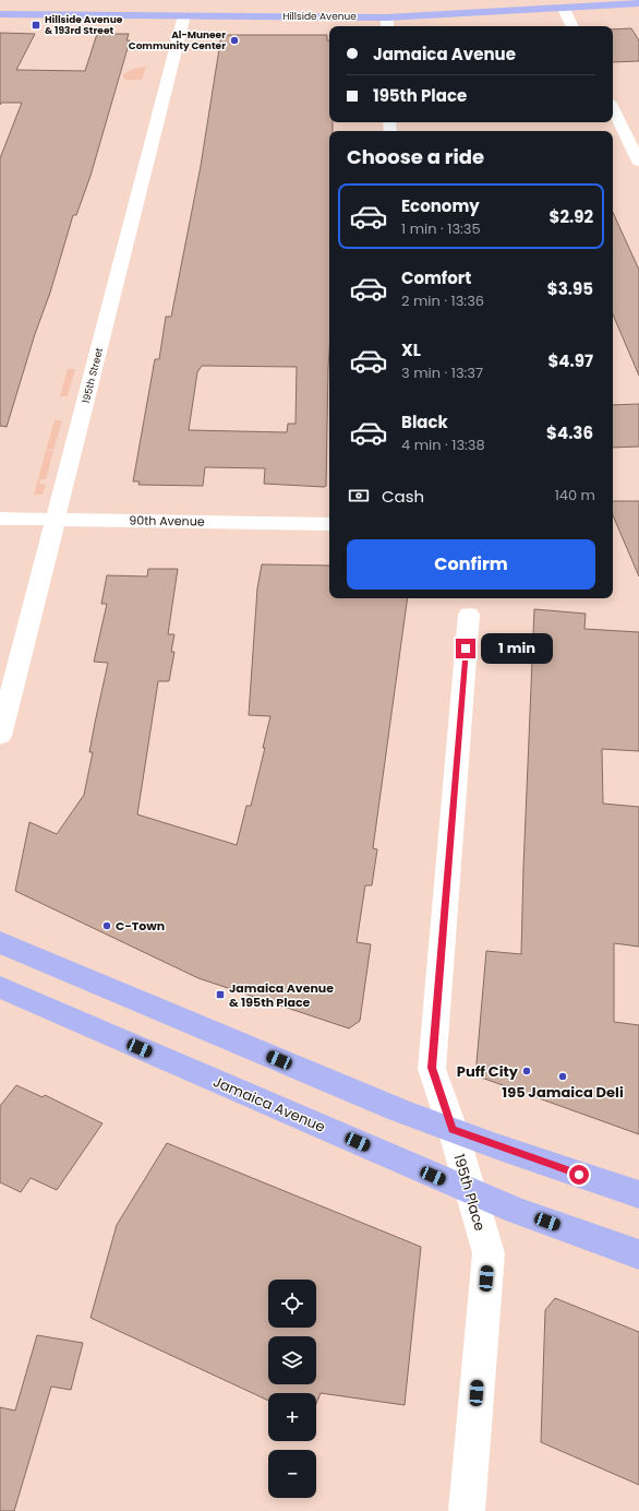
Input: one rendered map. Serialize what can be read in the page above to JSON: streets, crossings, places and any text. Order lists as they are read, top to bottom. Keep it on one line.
{"streets":{"main road":["Hillside Avenue","Jamaica Avenue"],"street":["195th Street","90th Avenue","195th Place"]},"crossings":[["Hillside Avenue","195th Street"],["195th Street","90th Avenue"],["Jamaica Avenue","195th Place"]],"places":{"transit":["Hillside Avenue & 193rd Street","Jamaica Avenue & 195th Place"],"other":["Al-Muneer Community Center","C-Town","Puff City","195 Jamaica Deli"]},"page":{"banner":["Jamaica Avenue","195th Place"],"heading":"Choose a ride","list":[{"name":"Economy","note":"1 min · 13:35","value":"$2.92"},{"name":"Comfort","note":"2 min · 13:36","value":"$3.95"},{"name":"XL","note":"3 min · 13:37","value":"$4.97"},{"name":"Black","note":"4 min · 13:38","value":"$4.36"}],"pay":["Cash","140 m"],"buttons":"Confirm","bubble":"1 min","map_buttons":["+","−"]}}
